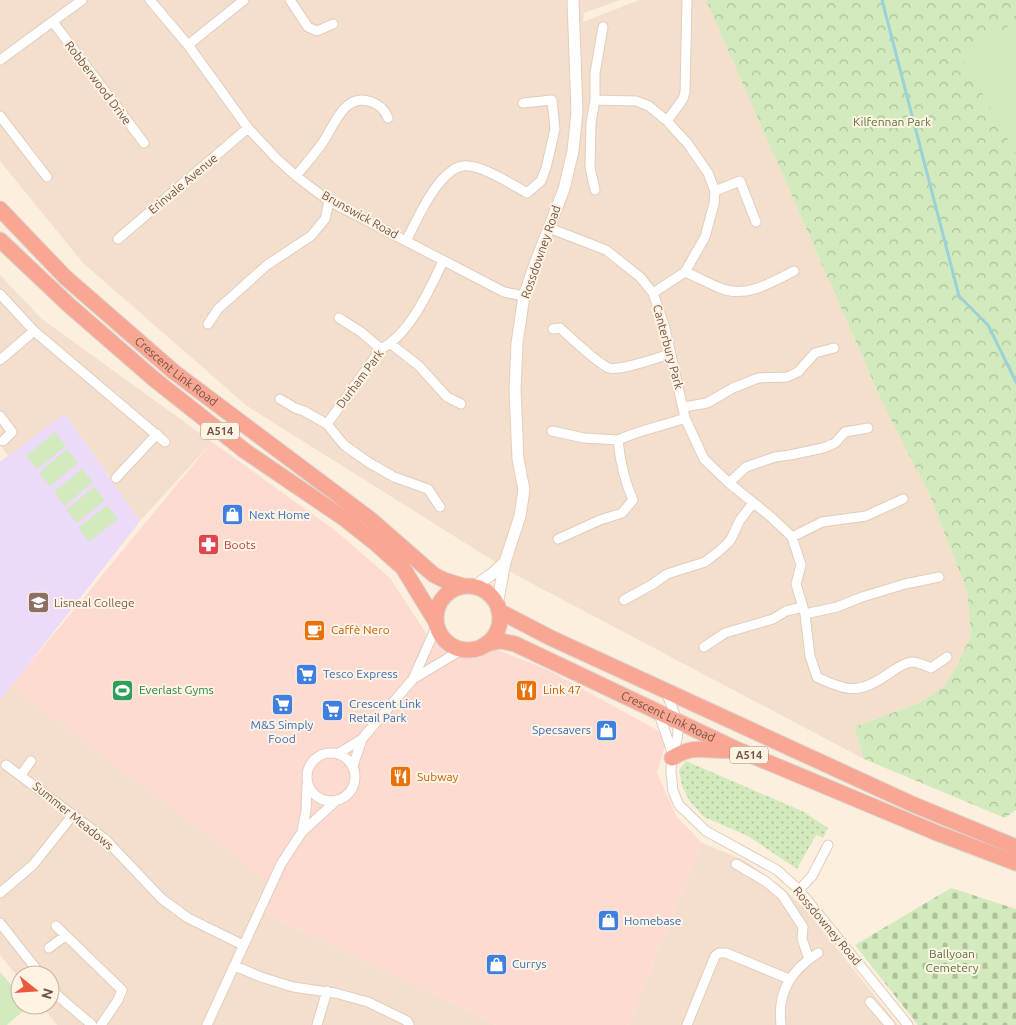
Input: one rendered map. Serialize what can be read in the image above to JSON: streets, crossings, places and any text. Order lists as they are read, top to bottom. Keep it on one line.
{"streets":{"highway":["Crescent Link Road","A514"],"street":["Robberwood Drive","Erinvale Avenue","Brunswick Road","Rossdowney Road","Canterbury Park","Durham Park","Summer Meadows"]},"crossings":[["Erinvale Avenue","Brunswick Road"],["Brunswick Road","Rossdowney Road"],["Brunswick Road","Durham Park"],["Rossdowney Road","Canterbury Park"],["Rossdowney Road","Crescent Link Road"]],"parks":["Kilfennan Park","Ballyoan Cemetery"],"places":{"shop":["Next Home","Specsavers","Homebase","Currys"],"pharmacy":["Boots"],"school or university":["Lisneal College"],"cafe":["Caffè Nero"],"supermarket":["Tesco Express","M&S Simply Food","Crescent Link Retail Park"],"sports":["Everlast Gyms"],"restaurant":["Link 47","Subway"]},"north":"right"}
